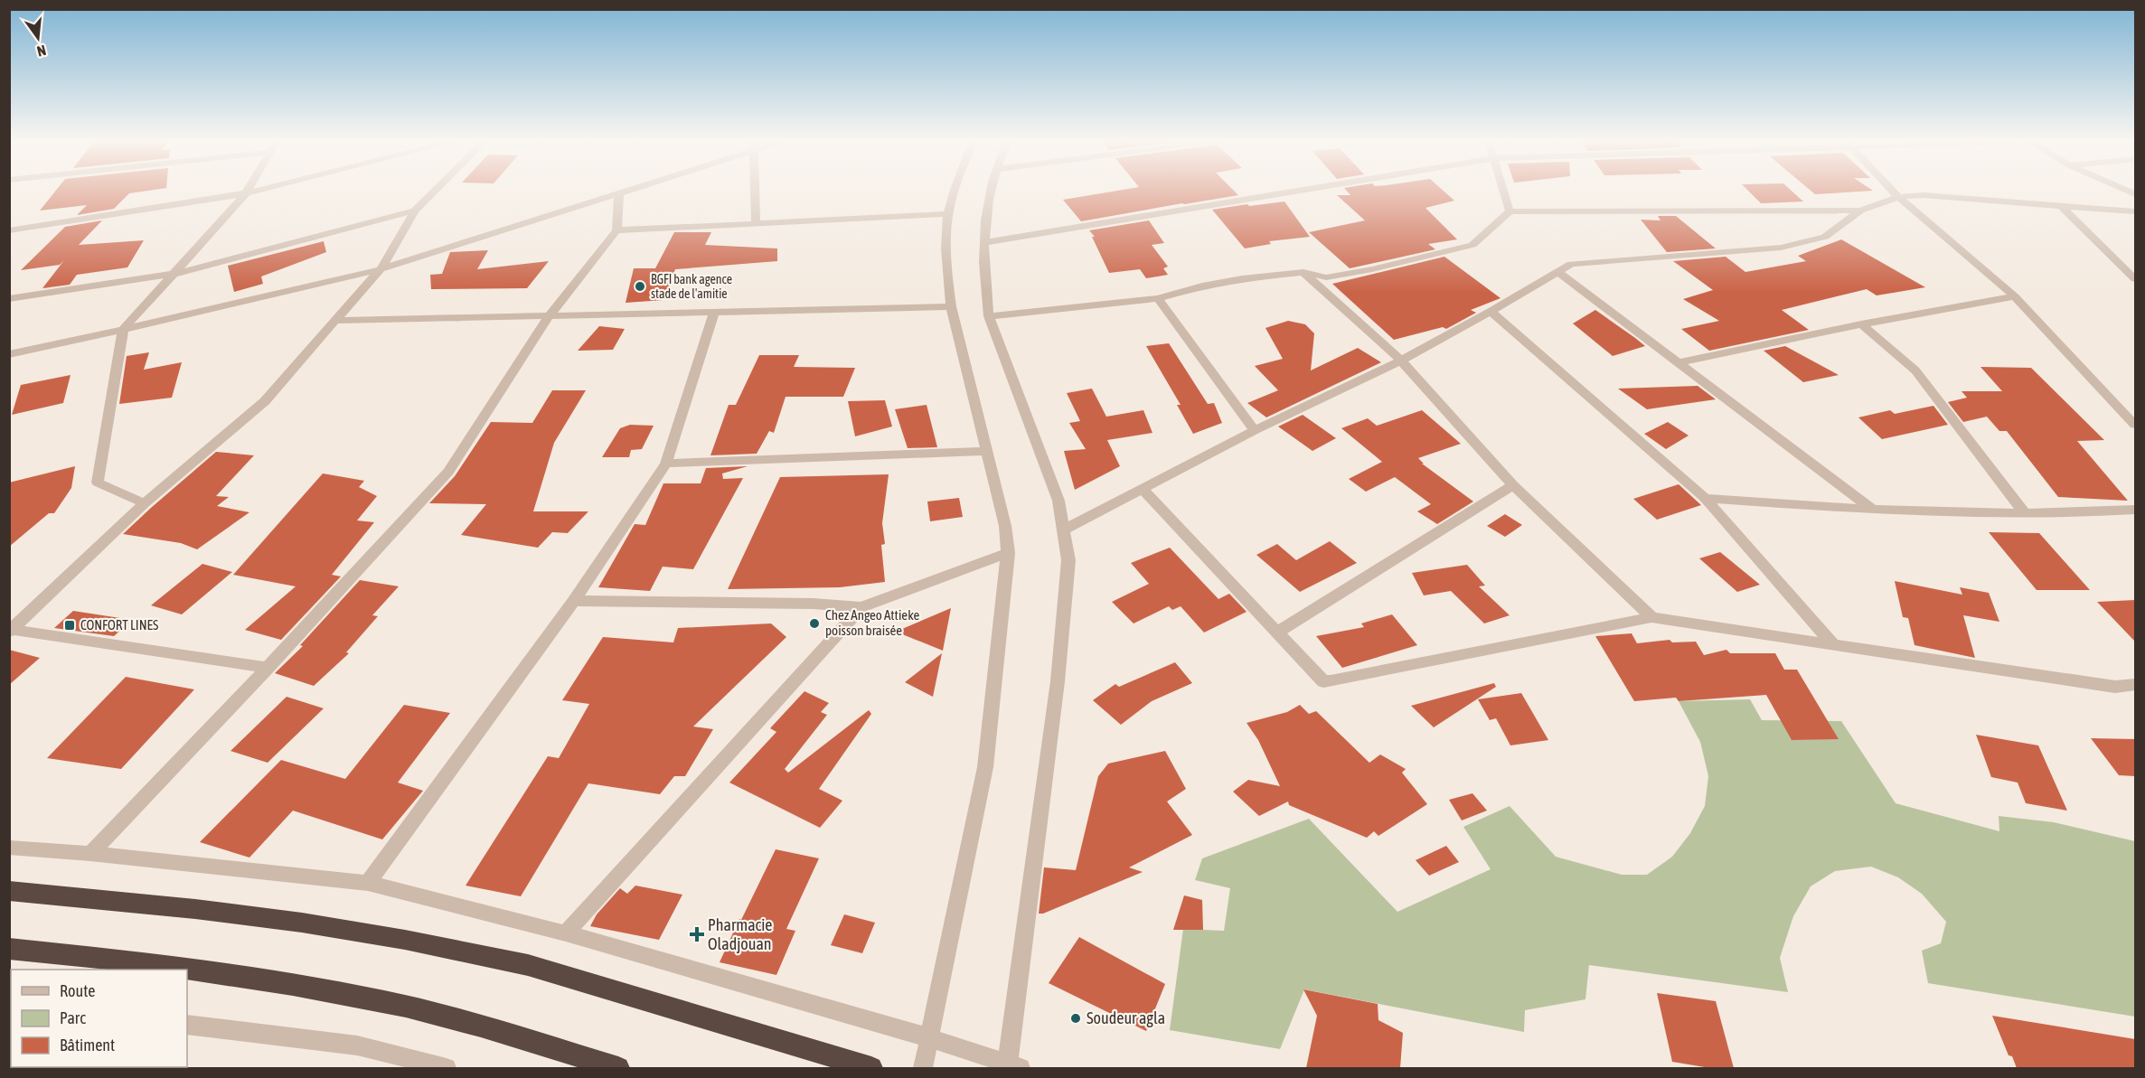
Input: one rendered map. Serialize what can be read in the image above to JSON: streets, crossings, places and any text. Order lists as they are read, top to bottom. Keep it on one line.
{"places":{"other":["BGFI bank agence stade de l'amitie","Chez Angeo Attieke poisson braisée","Soudeur agla"],"transit":["CONFORT LINES"],"health":["Pharmacie Oladjouan"]},"legend":["Route","Parc","Bâtiment"],"north":"bottom"}
